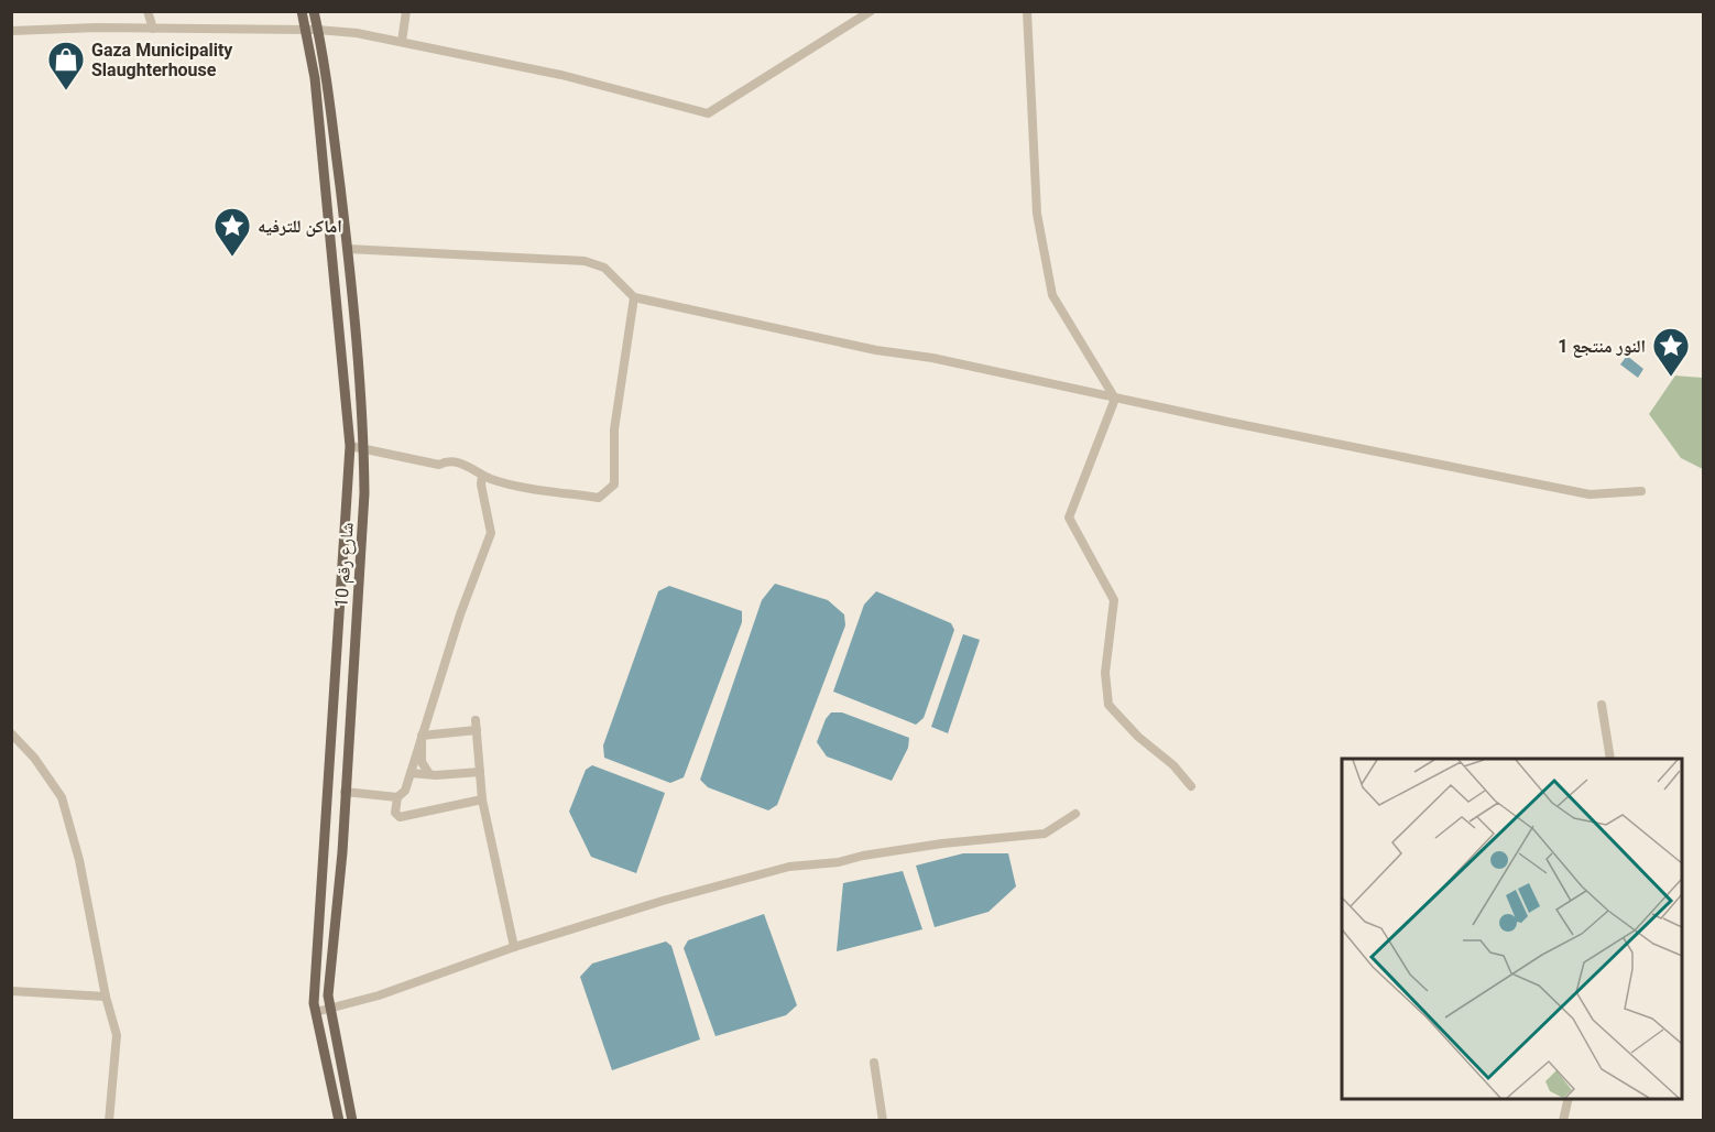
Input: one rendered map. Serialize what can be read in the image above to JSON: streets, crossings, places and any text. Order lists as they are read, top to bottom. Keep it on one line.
{"streets":{"main road":["شارع رقم 10"]},"places":{"shop":["Gaza Municipality Slaughterhouse"],"place":["اماكن للترفيه","1 النور منتجع"]}}
